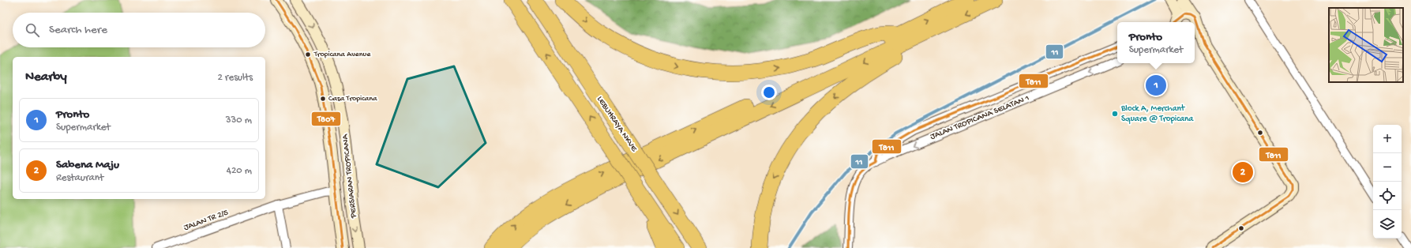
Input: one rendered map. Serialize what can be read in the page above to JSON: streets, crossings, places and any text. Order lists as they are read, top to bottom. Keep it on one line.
{"streets":{"highway":["LEBUHRAYA NKVE"],"main road":["PERSIARAN TROPICANA"],"street":["JALAN TROPICANA SELATAN 1","JALAN TR 2/5"]},"crossings":[["PERSIARAN TROPICANA","JALAN TR 2/5"]],"places":["Tropicana Avenue","Casa Tropicana","Block A, Merchant Square @ Tropicana"],"lines":["transit line 11","transit line T807","transit line T811"],"page":{"search":"Search here","popup":["Pronto","Supermarket"],"heading":["Nearby","2 results"],"pins":["1","2"],"list":[{"mark":"1","name":"Pronto","note":"Supermarket","value":"330 m"},{"mark":"2","name":"Sabena Maju","note":"Restaurant","value":"420 m"}],"map_buttons":["+","−"]}}
